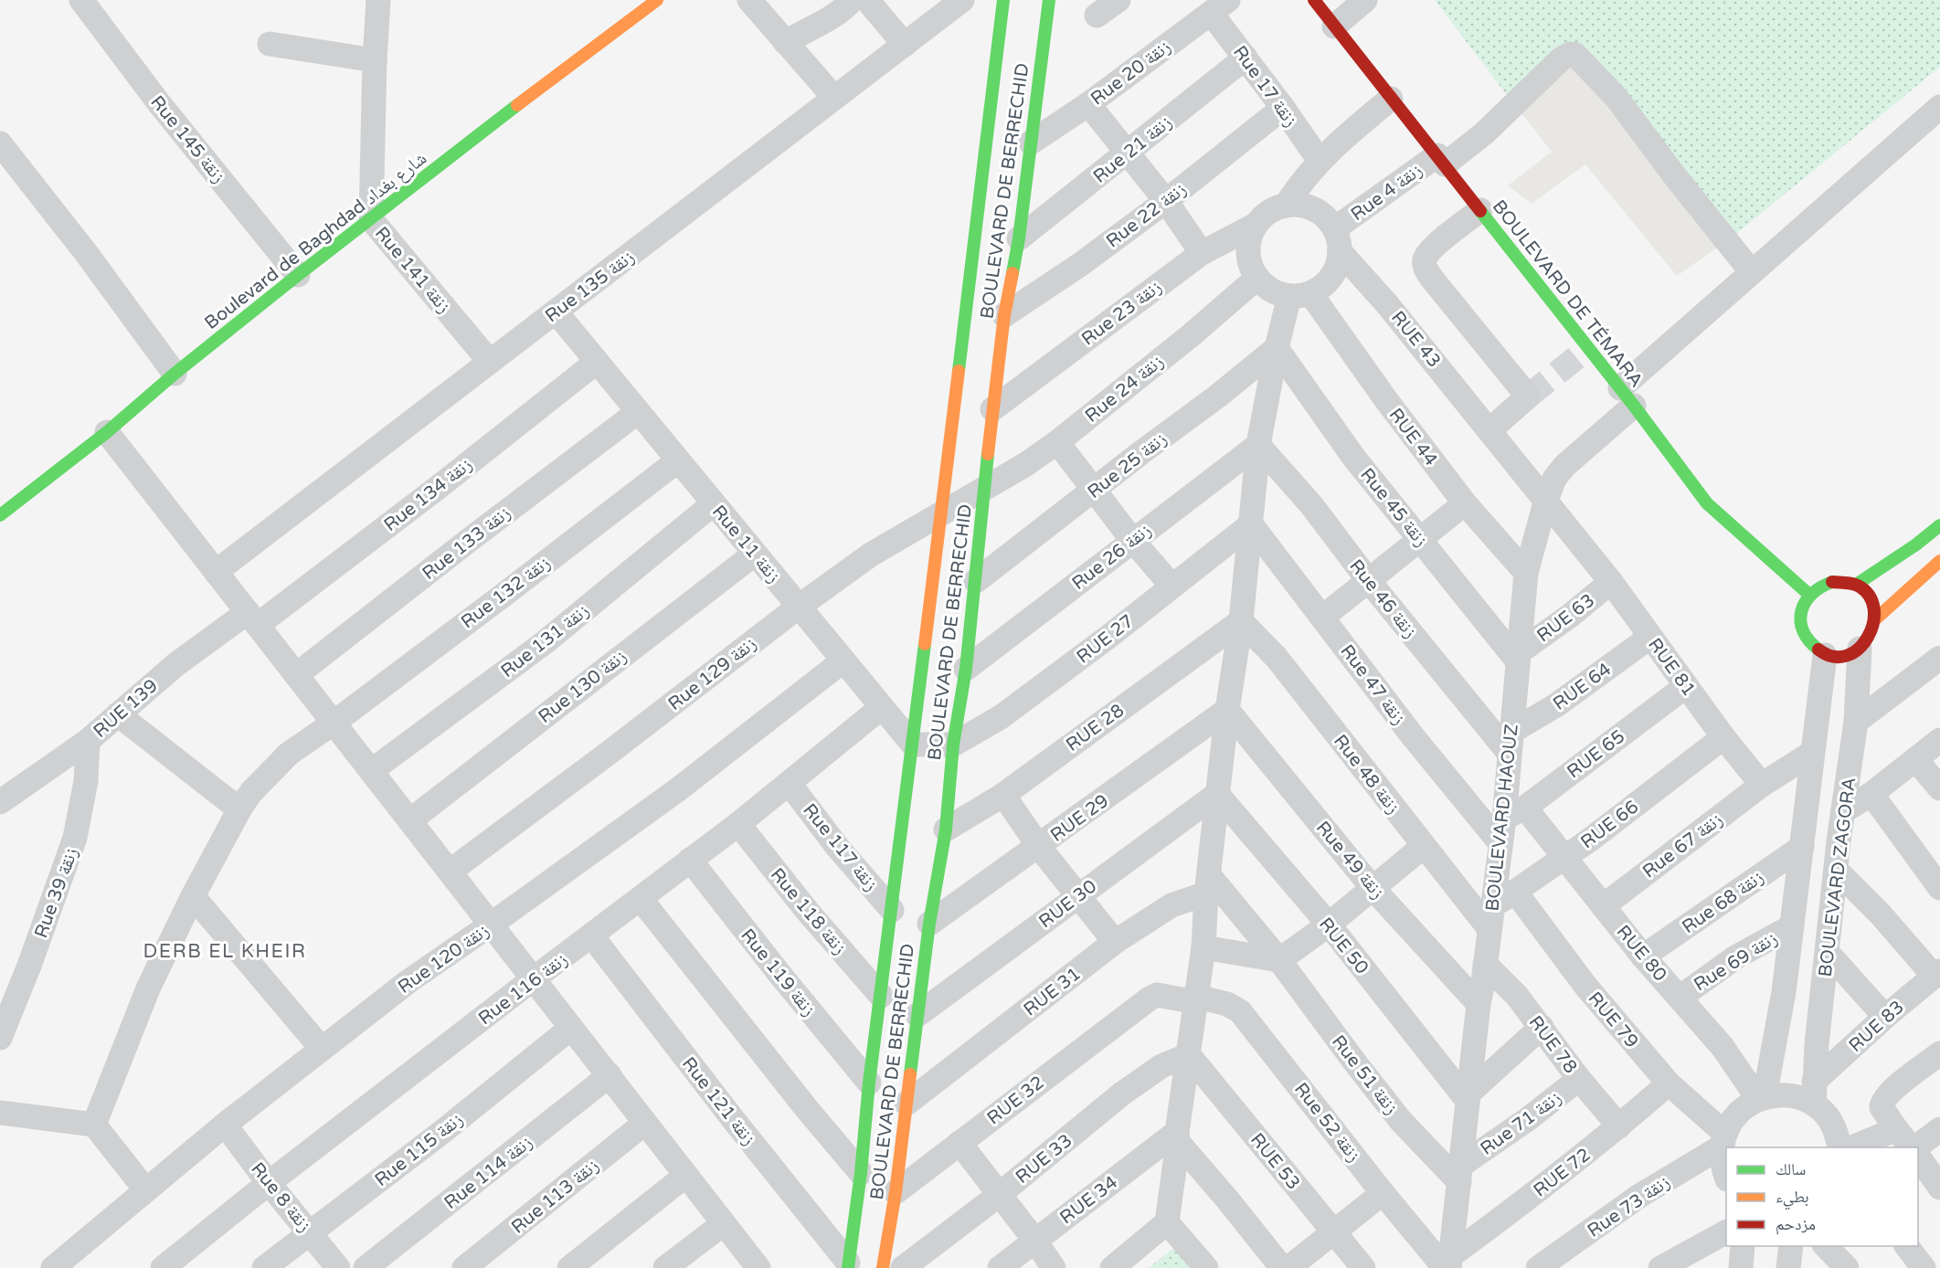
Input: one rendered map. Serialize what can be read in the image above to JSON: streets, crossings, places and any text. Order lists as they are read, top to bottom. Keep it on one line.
{"streets":{"street":["Rue 20 زنقة","Rue 17 زنقة","Rue 145 زنقة","Rue 21 زنقة","BOULEVARD DE BERRECHID","Rue 4 زنقة","Rue 22 زنقة","Boulevard de Baghdad شارع بغداد","Rue 141 زنقة","Rue 135 زنقة","BOULEVARD DE TÉMARA","Rue 23 زنقة","RUE 43","Rue 24 زنقة","RUE 44","Rue 25 زنقة","Rue 134 زنقة","Rue 45 زنقة","Rue 133 زنقة","Rue 11 زنقة","Rue 26 زنقة","Rue 132 زنقة","Rue 46 زنقة","RUE 63","RUE 27","Rue 131 زنقة","RUE 81","Rue 129 زنقة","Rue 47 زنقة","Rue 130 زنقة","RUE 64","RUE 139","RUE 28","RUE 65","Rue 48 زنقة","RUE 29","BOULEVARD HAOUZ","RUE 66","Rue 67 زنقة","Rue 117 زنقة","Rue 49 زنقة","BOULEVARD ZAGORA","Rue 39 زنقة","Rue 68 زنقة","RUE 30","Rue 118 زنقة","RUE 50","RUE 80","Rue 120 زنقة","Rue 69 زنقة","Rue 119 زنقة","Rue 116 زنقة","RUE 31","RUE 79","RUE 83","RUE 78","Rue 51 زنقة","RUE 32","Rue 121 زنقة","Rue 52 زنقة","Rue 71 زنقة","Rue 115 زنقة","RUE 33","RUE 53","Rue 114 زنقة","RUE 72","Rue 113 زنقة","Rue 8 زنقة","RUE 34","Rue 73 زنقة"]},"crossings":[["Rue 20 زنقة","Rue 17 زنقة"],["Rue 20 زنقة","BOULEVARD DE BERRECHID"],["Rue 17 زنقة","Rue 21 زنقة"],["Rue 17 زنقة","Rue 22 زنقة"],["Rue 145 زنقة","Boulevard de Baghdad شارع بغداد"],["Rue 21 زنقة","BOULEVARD DE BERRECHID"],["BOULEVARD DE BERRECHID","Rue 22 زنقة"],["BOULEVARD DE BERRECHID","Rue 23 زنقة"],["BOULEVARD DE BERRECHID","Rue 24 زنقة"],["BOULEVARD DE BERRECHID","Rue 25 زنقة"],["BOULEVARD DE BERRECHID","Rue 11 زنقة"],["BOULEVARD DE BERRECHID","Rue 26 زنقة"],["BOULEVARD DE BERRECHID","RUE 27"],["BOULEVARD DE BERRECHID","Rue 129 زنقة"],["BOULEVARD DE BERRECHID","RUE 28"],["BOULEVARD DE BERRECHID","RUE 29"],["BOULEVARD DE BERRECHID","Rue 117 زنقة"],["BOULEVARD DE BERRECHID","RUE 30"],["BOULEVARD DE BERRECHID","Rue 118 زنقة"],["BOULEVARD DE BERRECHID","Rue 119 زنقة"],["BOULEVARD DE BERRECHID","RUE 31"],["BOULEVARD DE BERRECHID","RUE 32"],["BOULEVARD DE BERRECHID","Rue 121 زنقة"],["Rue 4 زنقة","BOULEVARD DE TÉMARA"],["Rue 4 زنقة","Rue 23 زنقة"],["Rue 4 زنقة","RUE 43"],["Rue 4 زنقة","Rue 24 زنقة"],["Rue 4 زنقة","RUE 44"],["Rue 4 زنقة","BOULEVARD HAOUZ"],["Boulevard de Baghdad شارع بغداد","Rue 141 زنقة"],["Rue 141 زنقة","Rue 135 زنقة"],["Rue 135 زنقة","Rue 11 زنقة"],["BOULEVARD DE TÉMARA","BOULEVARD HAOUZ"],["BOULEVARD DE TÉMARA","BOULEVARD ZAGORA"],["Rue 23 زنقة","RUE 43"],["Rue 23 زنقة","Rue 24 زنقة"],["Rue 23 زنقة","RUE 44"],["RUE 43","Rue 24 زنقة"],["RUE 43","RUE 44"],["RUE 43","RUE 81"],["RUE 43","BOULEVARD HAOUZ"],["Rue 24 زنقة","RUE 44"],["Rue 24 زنقة","Rue 129 زنقة"],["RUE 44","BOULEVARD HAOUZ"],["Rue 25 زنقة","Rue 45 زنقة"],["Rue 134 زنقة","Rue 11 زنقة"],["Rue 134 زنقة","RUE 139"],["Rue 45 زنقة","RUE 63"],["Rue 45 زنقة","BOULEVARD HAOUZ"],["Rue 133 زنقة","Rue 11 زنقة"],["Rue 11 زنقة","Rue 132 زنقة"],["Rue 11 زنقة","Rue 131 زنقة"],["Rue 11 زنقة","Rue 129 زنقة"],["Rue 11 زنقة","Rue 130 زنقة"],["Rue 11 زنقة","Rue 120 زنقة"],["Rue 11 زنقة","Rue 116 زنقة"],["Rue 26 زنقة","Rue 46 زنقة"],["Rue 46 زنقة","RUE 64"],["Rue 46 زنقة","BOULEVARD HAOUZ"],["RUE 63","RUE 81"],["RUE 63","BOULEVARD HAOUZ"],["RUE 27","Rue 47 زنقة"],["RUE 81","RUE 64"],["RUE 81","RUE 65"],["RUE 81","BOULEVARD HAOUZ"],["RUE 81","RUE 66"],["RUE 81","Rue 67 زنقة"],["Rue 47 زنقة","RUE 65"],["Rue 47 زنقة","BOULEVARD HAOUZ"],["Rue 47 زنقة","RUE 80"],["RUE 64","BOULEVARD HAOUZ"],["RUE 139","Rue 39 زنقة"],["RUE 28","Rue 48 زنقة"],["RUE 65","BOULEVARD HAOUZ"],["RUE 65","RUE 80"],["Rue 48 زنقة","BOULEVARD HAOUZ"],["Rue 48 زنقة","RUE 66"],["RUE 29","Rue 49 زنقة"],["BOULEVARD HAOUZ","RUE 66"],["BOULEVARD HAOUZ","Rue 49 زنقة"],["BOULEVARD HAOUZ","RUE 50"],["BOULEVARD HAOUZ","RUE 80"],["BOULEVARD HAOUZ","RUE 78"],["BOULEVARD HAOUZ","Rue 51 زنقة"],["BOULEVARD HAOUZ","Rue 52 زنقة"],["BOULEVARD HAOUZ","Rue 71 زنقة"],["BOULEVARD HAOUZ","RUE 72"],["RUE 66","RUE 80"],["RUE 66","RUE 79"],["Rue 67 زنقة","RUE 80"],["Rue 117 زنقة","Rue 116 زنقة"],["BOULEVARD ZAGORA","Rue 68 زنقة"],["BOULEVARD ZAGORA","RUE 80"],["BOULEVARD ZAGORA","Rue 69 زنقة"],["BOULEVARD ZAGORA","RUE 83"],["Rue 68 زنقة","RUE 80"],["RUE 30","RUE 50"],["Rue 118 زنقة","Rue 116 زنقة"],["RUE 80","Rue 69 زنقة"],["Rue 120 زنقة","Rue 8 زنقة"],["Rue 119 زنقة","Rue 116 زنقة"],["Rue 116 زنقة","Rue 121 زنقة"],["Rue 116 زنقة","Rue 8 زنقة"],["RUE 31","Rue 51 زنقة"],["RUE 79","RUE 72"],["RUE 79","Rue 73 زنقة"],["RUE 78","Rue 71 زنقة"],["RUE 78","RUE 72"],["Rue 51 زنقة","Rue 71 زنقة"],["RUE 32","Rue 52 زنقة"],["Rue 52 زنقة","RUE 72"],["Rue 115 زنقة","Rue 8 زنقة"],["RUE 33","RUE 53"]],"districts":["DERB EL KHEIR"],"legend":["سالك","بطيء","مزدحم"]}
